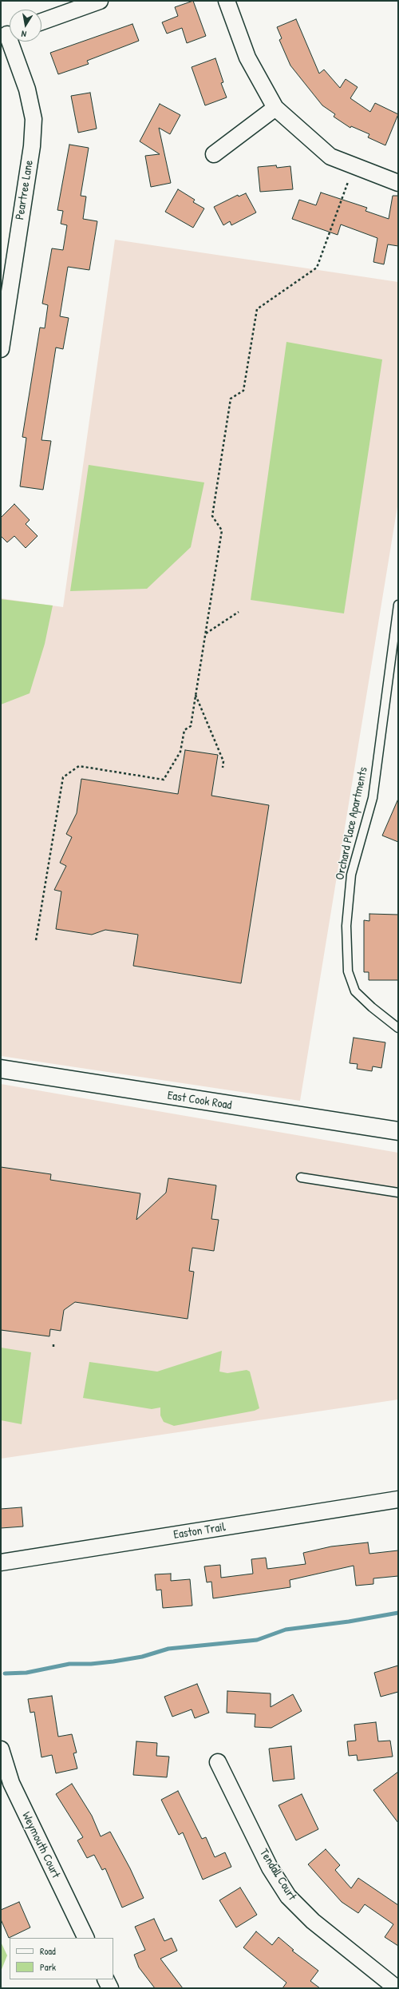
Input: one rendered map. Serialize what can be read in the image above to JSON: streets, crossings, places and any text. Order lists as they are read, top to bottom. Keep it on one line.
{"streets":{"main road":["East Cook Road"],"street":["Peartree Lane","Easton Trail","Weymouth Court","Tendall Court"],"lane":["Orchard Place Apartments"]},"legend":["Road","Park"],"north":"bottom"}
